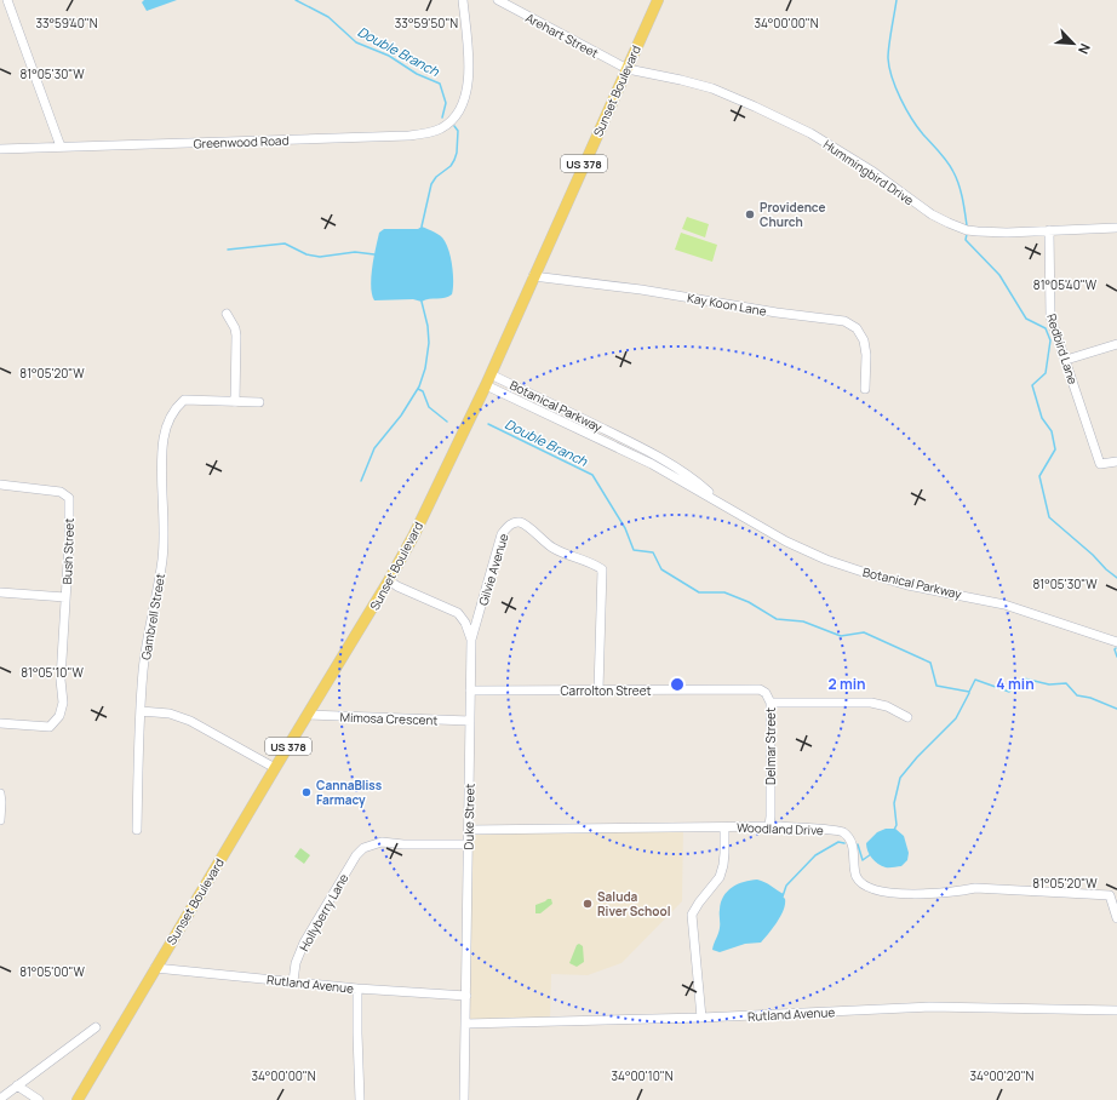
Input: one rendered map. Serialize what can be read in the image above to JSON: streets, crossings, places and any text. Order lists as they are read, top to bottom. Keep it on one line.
{"streets":{"main road":["Sunset Boulevard","US 378"],"street":["Arehart Street","Greenwood Road","Hummingbird Drive","Kay Koon Lane","Redbird Lane","Botanical Parkway","Bush Street","Gilvie Avenue","Gambrell Street","Carrolton Street","Mimosa Crescent","Delmar Street","Duke Street","Woodland Drive","Hollyberry Lane","Rutland Avenue"]},"crossings":[["Arehart Street","Sunset Boulevard"],["Arehart Street","Hummingbird Drive"],["Sunset Boulevard","Hummingbird Drive"],["Sunset Boulevard","Kay Koon Lane"],["Sunset Boulevard","Botanical Parkway"],["Sunset Boulevard","Mimosa Crescent"],["Sunset Boulevard","Duke Street"],["Sunset Boulevard","Rutland Avenue"],["Hummingbird Drive","Redbird Lane"],["Gilvie Avenue","Carrolton Street"],["Gilvie Avenue","Duke Street"],["Carrolton Street","Delmar Street"],["Carrolton Street","Duke Street"],["Mimosa Crescent","Duke Street"],["Delmar Street","Woodland Drive"],["Duke Street","Woodland Drive"],["Duke Street","Hollyberry Lane"],["Duke Street","Rutland Avenue"],["Hollyberry Lane","Rutland Avenue"]],"water":["Double Branch"],"places":["Providence Church","CannaBliss Farmacy","Saluda River School"],"north":"bottom right","coordinates":["33°59'40\"N","33°59'50\"N","34°00'00\"N","81°05'30\"W","81°05'40\"W","81°05'20\"W","81°05'10\"W","81°05'00\"W","34°00'10\"N","34°00'20\"N"],"rings":["2 min","4 min"]}
